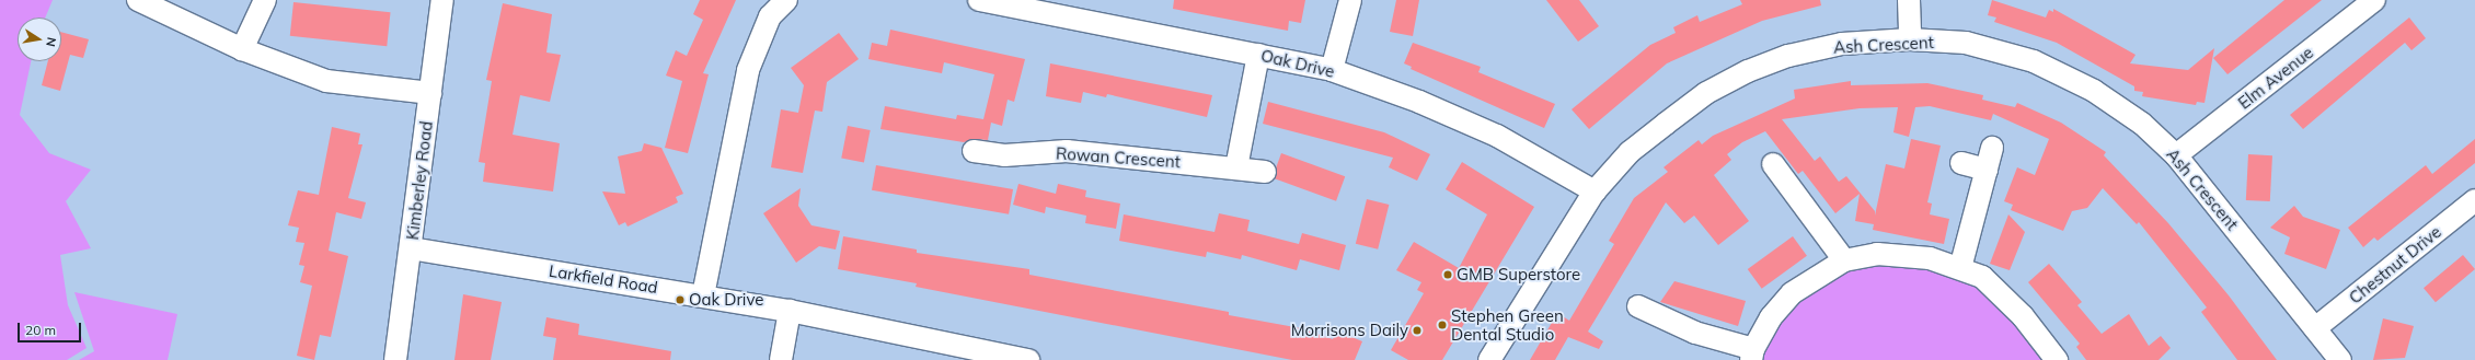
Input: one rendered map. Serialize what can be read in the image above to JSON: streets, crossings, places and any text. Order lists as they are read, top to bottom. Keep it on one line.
{"streets":{"street":["Ash Crescent","Oak Drive","Elm Avenue","Rowan Crescent","Kimberley Road","Chestnut Drive","Larkfield Road"]},"crossings":[["Ash Crescent","Oak Drive"],["Ash Crescent","Elm Avenue"],["Ash Crescent","Chestnut Drive"],["Kimberley Road","Larkfield Road"]],"places":["GMB Superstore","Oak Drive","Stephen Green Dental Studio","Morrisons Daily"],"scale_bar":"20 m","north":"right"}
